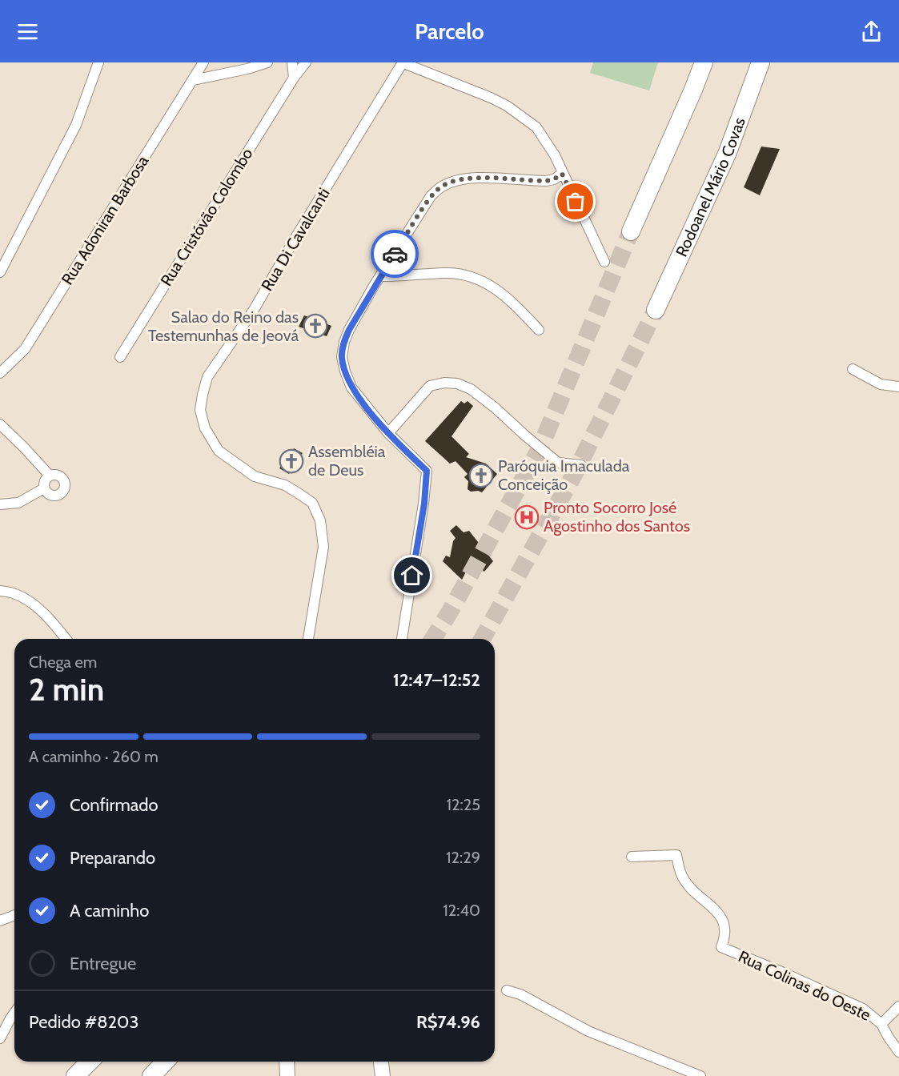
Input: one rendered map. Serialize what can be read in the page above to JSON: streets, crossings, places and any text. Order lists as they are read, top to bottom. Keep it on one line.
{"streets":{"highway":["Rodoanel Mário Covas"],"street":["Rua Cristóvão Colombo","Rua Adoniran Barbosa","Rua Di Cavalcanti","Rua Colinas do Oeste"]},"places":{"church":["Salao do Reino das Testemunhas de Jeová","Assembléia de Deus","Paróquia Imaculada Conceição"],"hospital":["Pronto Socorro José Agostinho dos Santos"]},"page":{"header":"Parcelo","heading":["2 min","Chega em","12:47–12:52"],"panel":["Pedido #8203","R$74.96"],"bar":"A caminho · 260 m","list":[["Confirmado","12:25"],["Preparando","12:29"],["A caminho","12:40"],"Entregue"]}}
